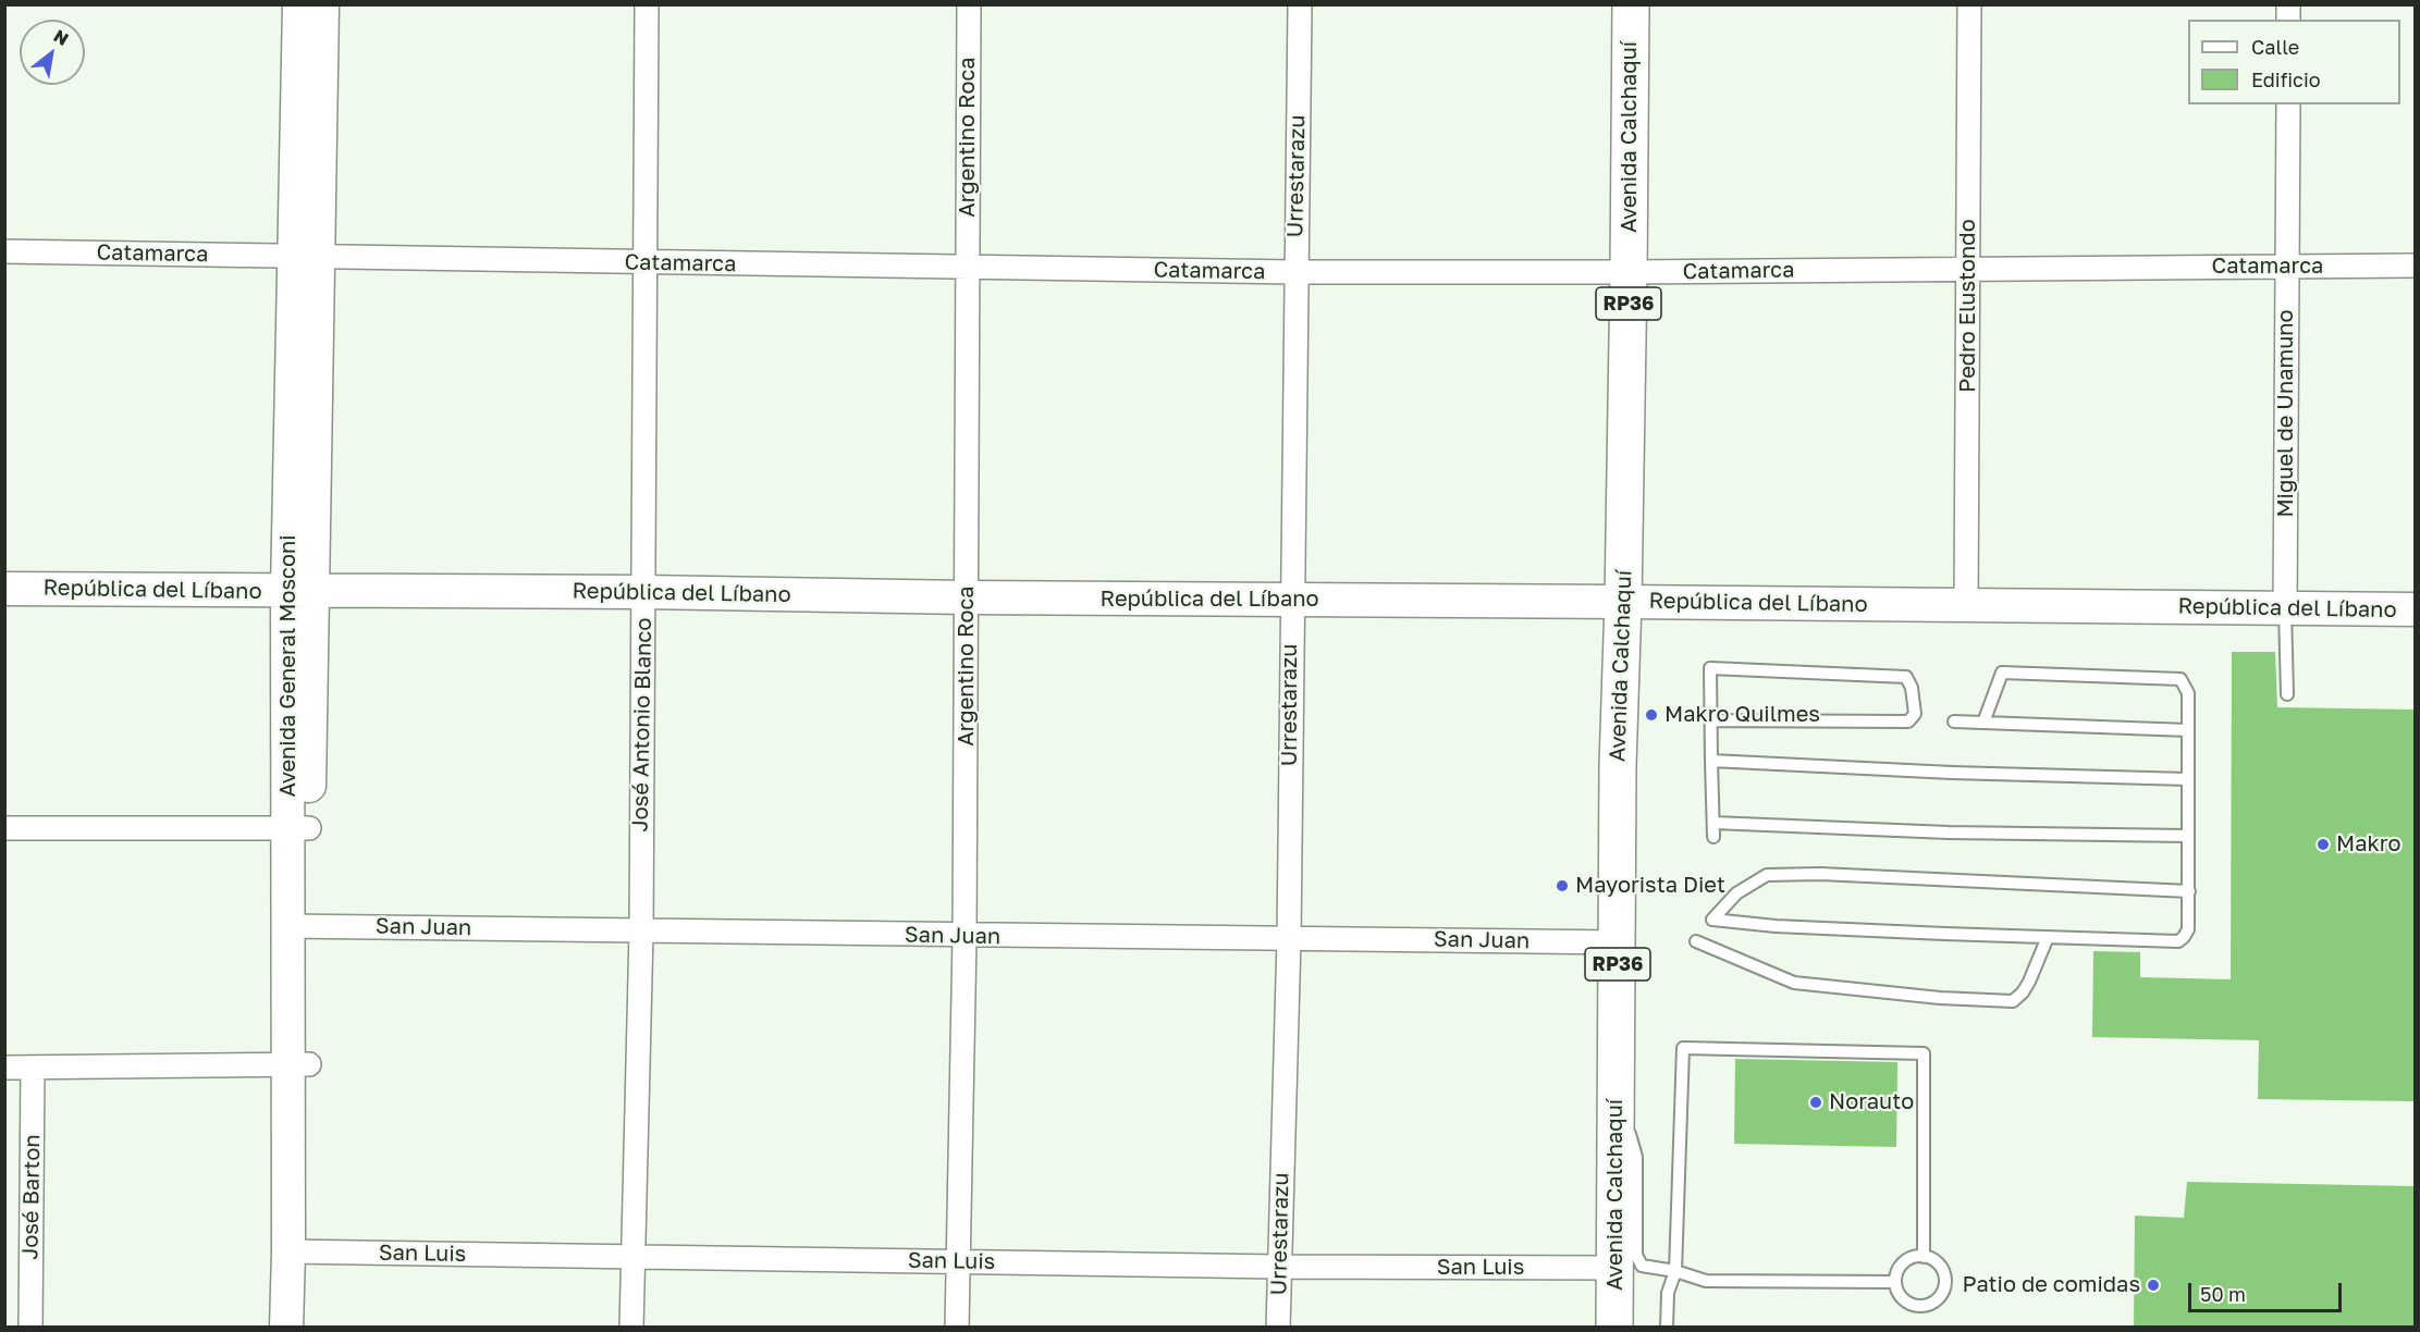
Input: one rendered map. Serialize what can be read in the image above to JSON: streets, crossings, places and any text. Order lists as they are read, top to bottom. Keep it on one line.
{"streets":{"main road":["Avenida Calchaquí","RP36"],"street":["Argentino Roca","Urrestarazu","Catamarca","Pedro Elustondo","Miguel de Unamuno","República del Líbano","Avenida General Mosconi","José Antonio Blanco","San Juan","José Barton","San Luis"]},"crossings":[["Argentino Roca","Catamarca"],["Argentino Roca","República del Líbano"],["Argentino Roca","San Juan"],["Argentino Roca","San Luis"],["Avenida Calchaquí","Catamarca"],["Avenida Calchaquí","República del Líbano"],["Avenida Calchaquí","San Juan"],["Avenida Calchaquí","San Luis"],["Urrestarazu","Catamarca"],["Urrestarazu","República del Líbano"],["Urrestarazu","San Juan"],["Urrestarazu","San Luis"],["Catamarca","Pedro Elustondo"],["Catamarca","Miguel de Unamuno"],["Catamarca","Avenida General Mosconi"],["Catamarca","José Antonio Blanco"],["Pedro Elustondo","República del Líbano"],["Miguel de Unamuno","República del Líbano"],["República del Líbano","Avenida General Mosconi"],["República del Líbano","José Antonio Blanco"],["Avenida General Mosconi","San Juan"],["Avenida General Mosconi","San Luis"],["José Antonio Blanco","San Juan"],["José Antonio Blanco","San Luis"]],"places":["Makro Quilmes","Makro","Mayorista Diet","Norauto","Patio de comidas"],"legend":["Calle","Edificio"],"scale_bar":"50 m","north":"top right"}
